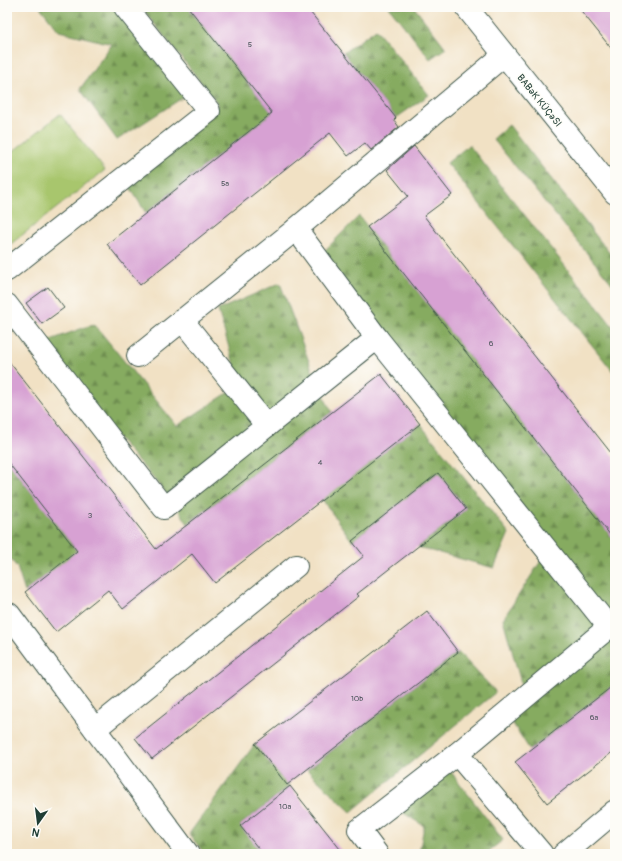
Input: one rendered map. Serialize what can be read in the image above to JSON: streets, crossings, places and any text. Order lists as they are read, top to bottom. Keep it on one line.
{"streets":{"street":["BABƏK KÜÇƏSI"]},"house_numbers":["5","5a","6","4","3","10b","6a","10a"],"north":"bottom"}
